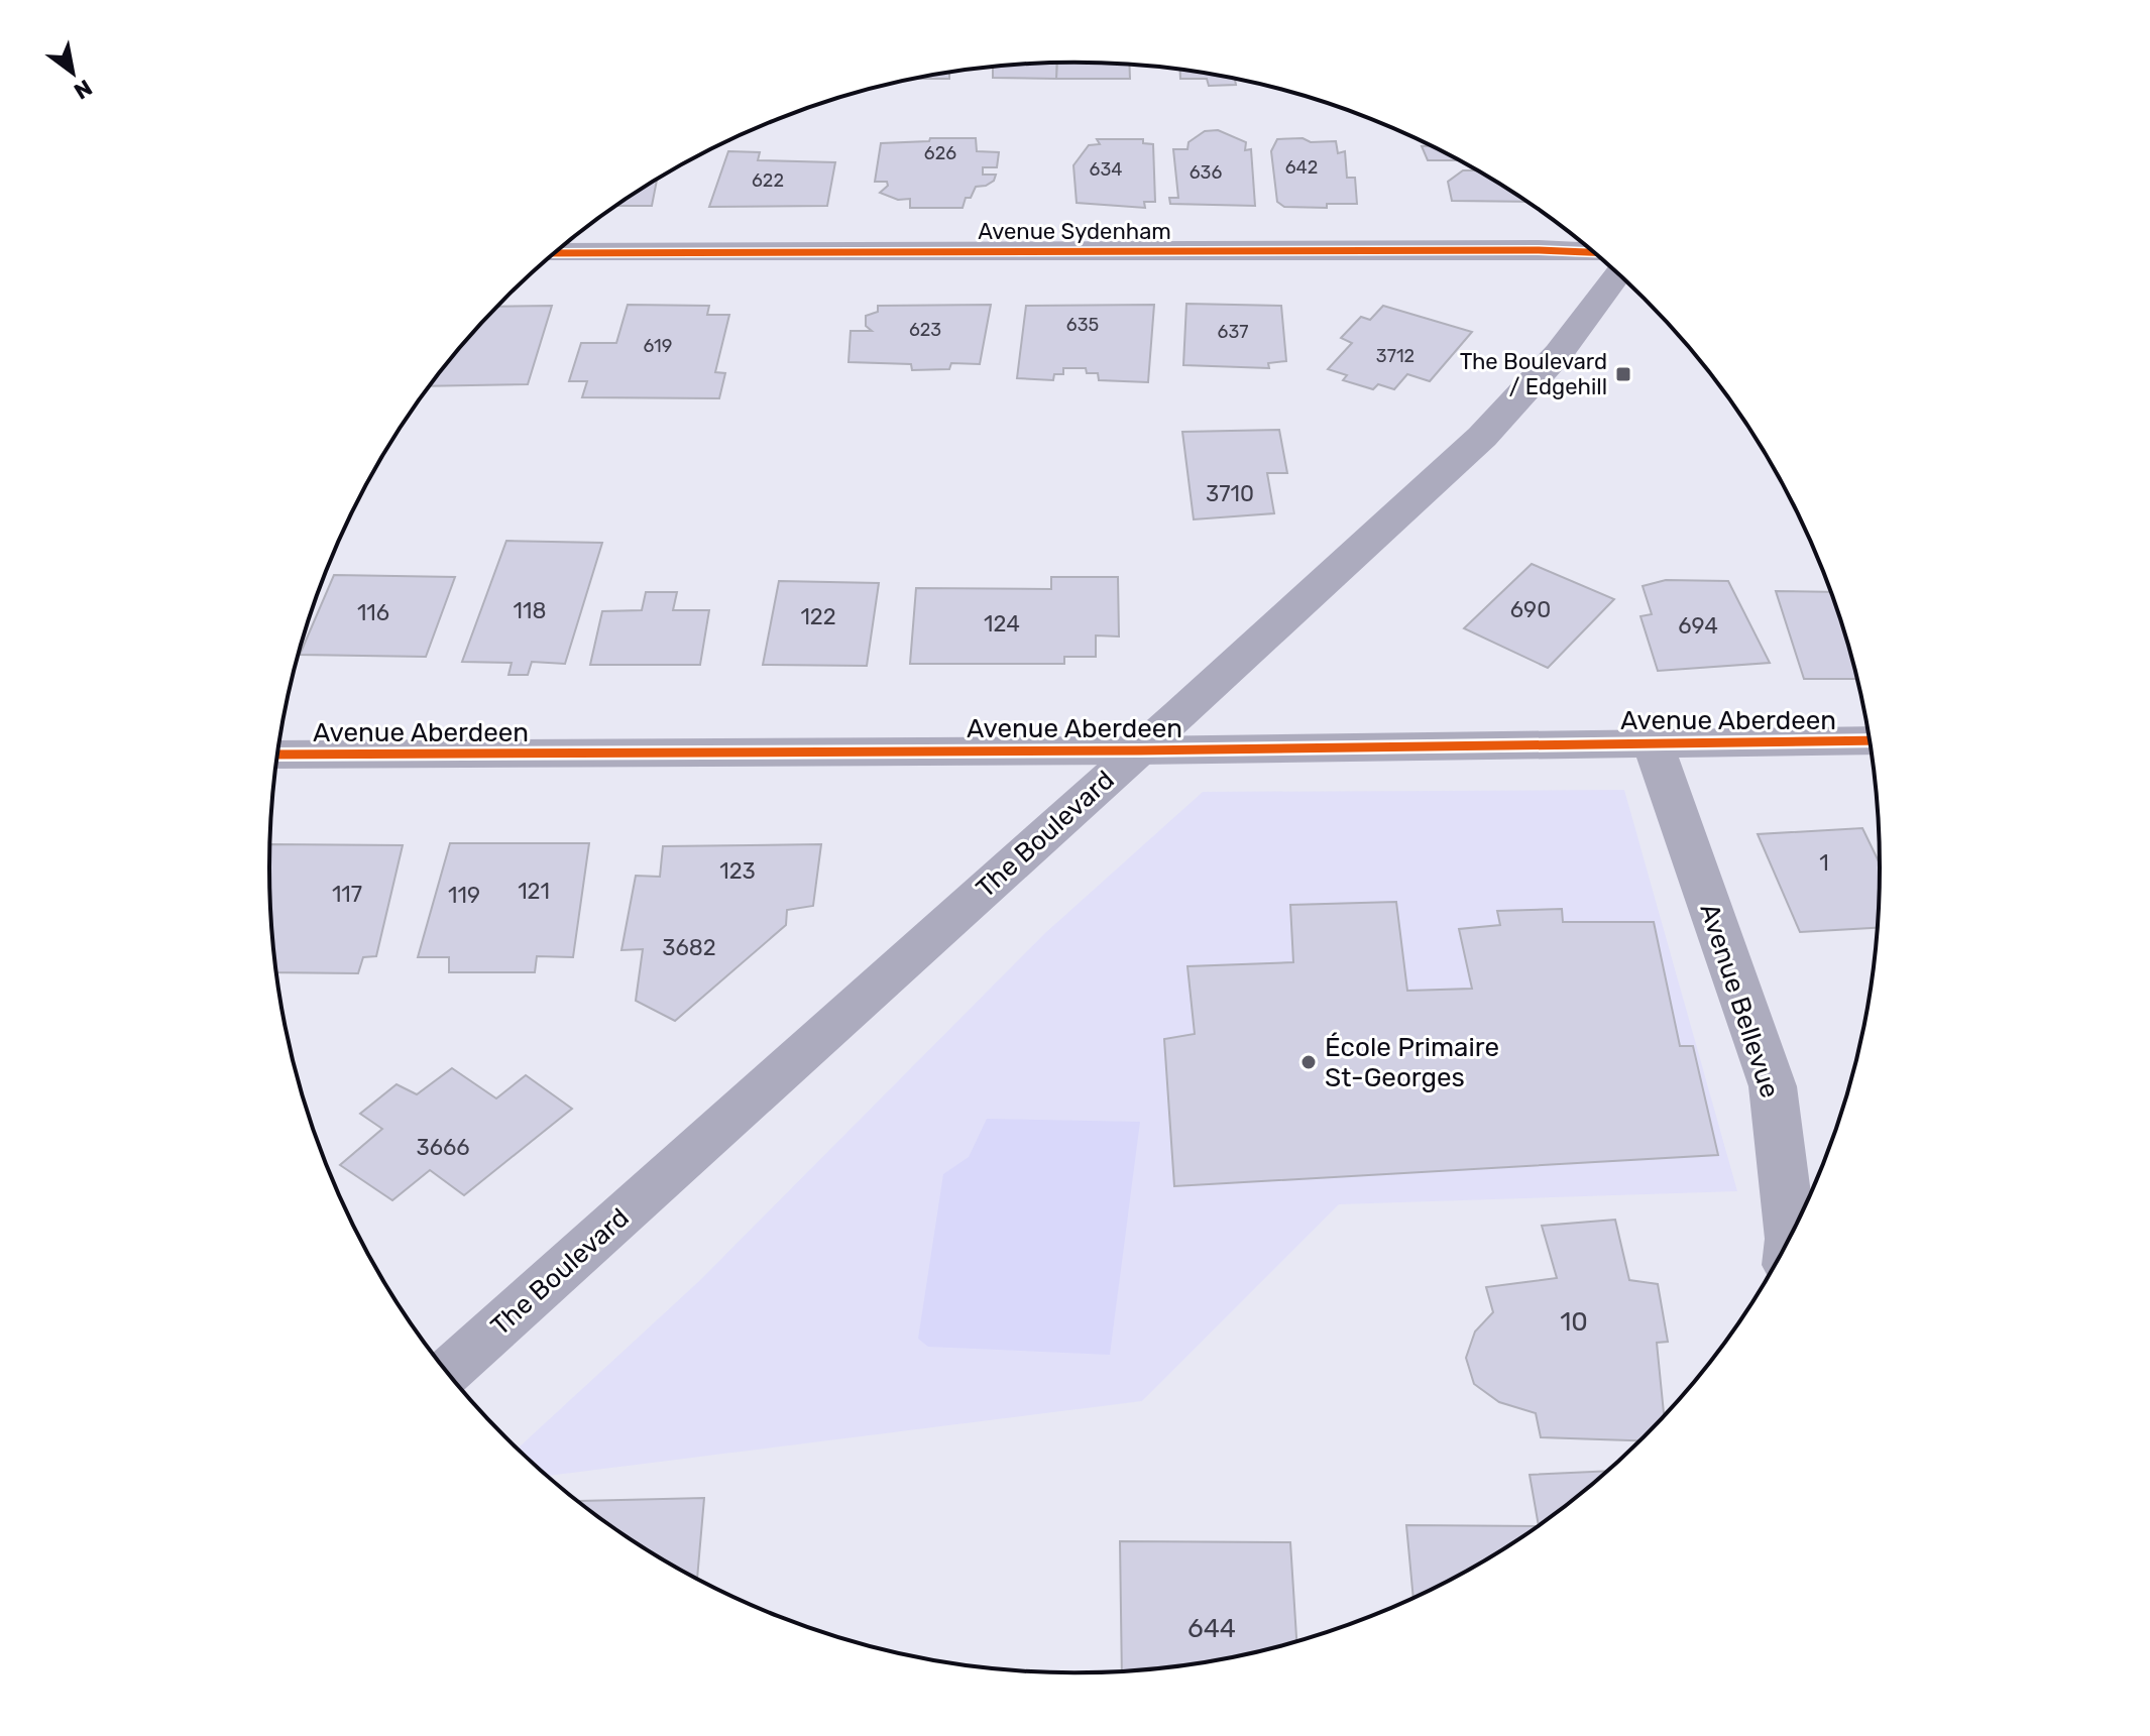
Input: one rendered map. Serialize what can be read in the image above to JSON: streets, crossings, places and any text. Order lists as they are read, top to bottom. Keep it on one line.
{"streets":{"main road":["The Boulevard"],"street":["Avenue Sydenham","Avenue Aberdeen","Avenue Bellevue"]},"crossings":[["Avenue Aberdeen","The Boulevard"],["Avenue Aberdeen","Avenue Bellevue"]],"places":{"transit":["The Boulevard / Edgehill"],"other":["École Primaire St-Georges"]},"house_numbers":["626","642","634","636","622","635","623","637","619","3712","3710","690","118","116","122","124","694","1","123","121","117","119","3682","3666","10","644"],"north":"bottom right"}
